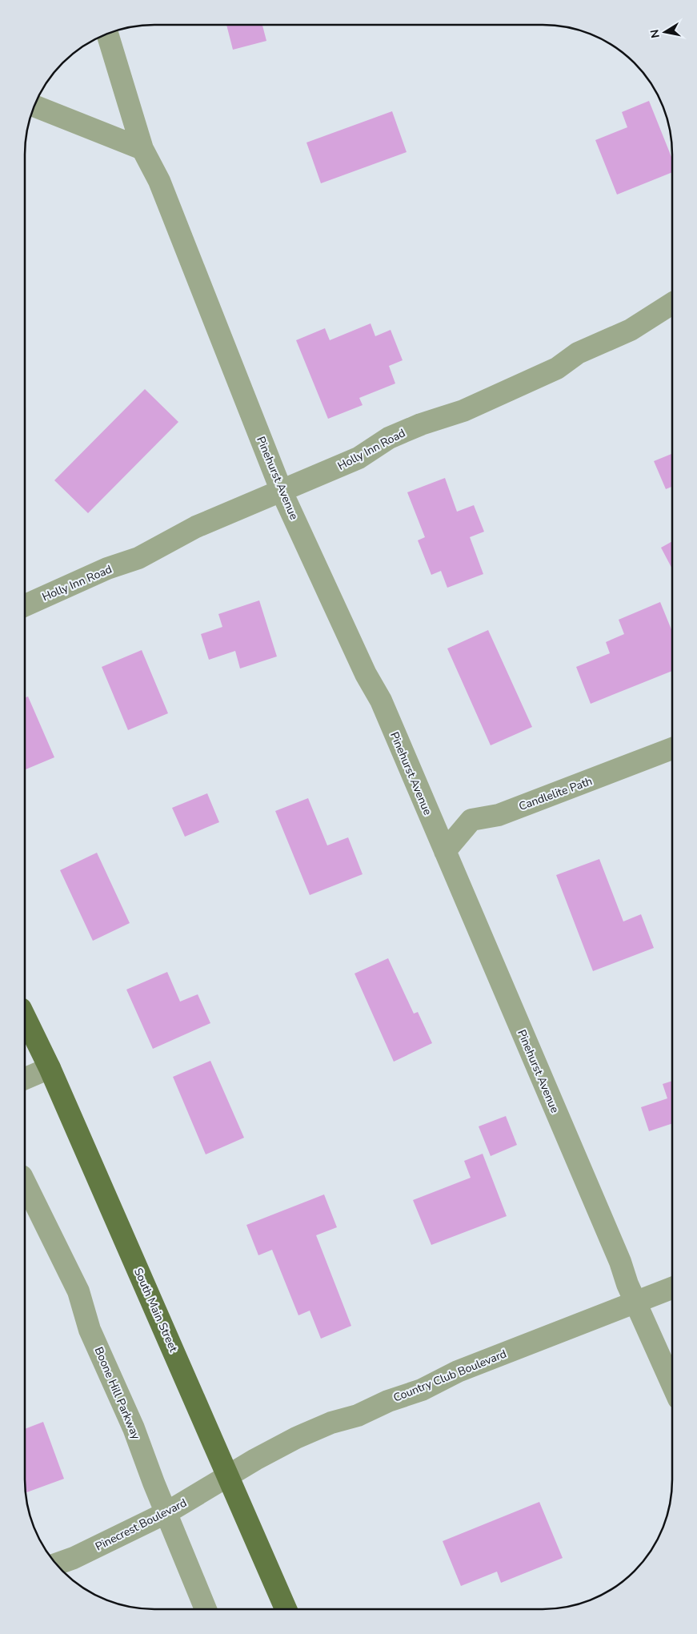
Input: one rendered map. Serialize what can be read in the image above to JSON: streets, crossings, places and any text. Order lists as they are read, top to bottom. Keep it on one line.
{"streets":{"main road":["South Main Street"],"street":["Holly Inn Road","Pinehurst Avenue","Candlelite Path","Country Club Boulevard","Boone Hill Parkway","Pinecrest Boulevard"]},"crossings":[["Holly Inn Road","Pinehurst Avenue"],["Pinehurst Avenue","Candlelite Path"],["Pinehurst Avenue","Country Club Boulevard"],["South Main Street","Country Club Boulevard"],["South Main Street","Pinecrest Boulevard"],["Country Club Boulevard","Pinecrest Boulevard"],["Boone Hill Parkway","Pinecrest Boulevard"]],"north":"left"}
